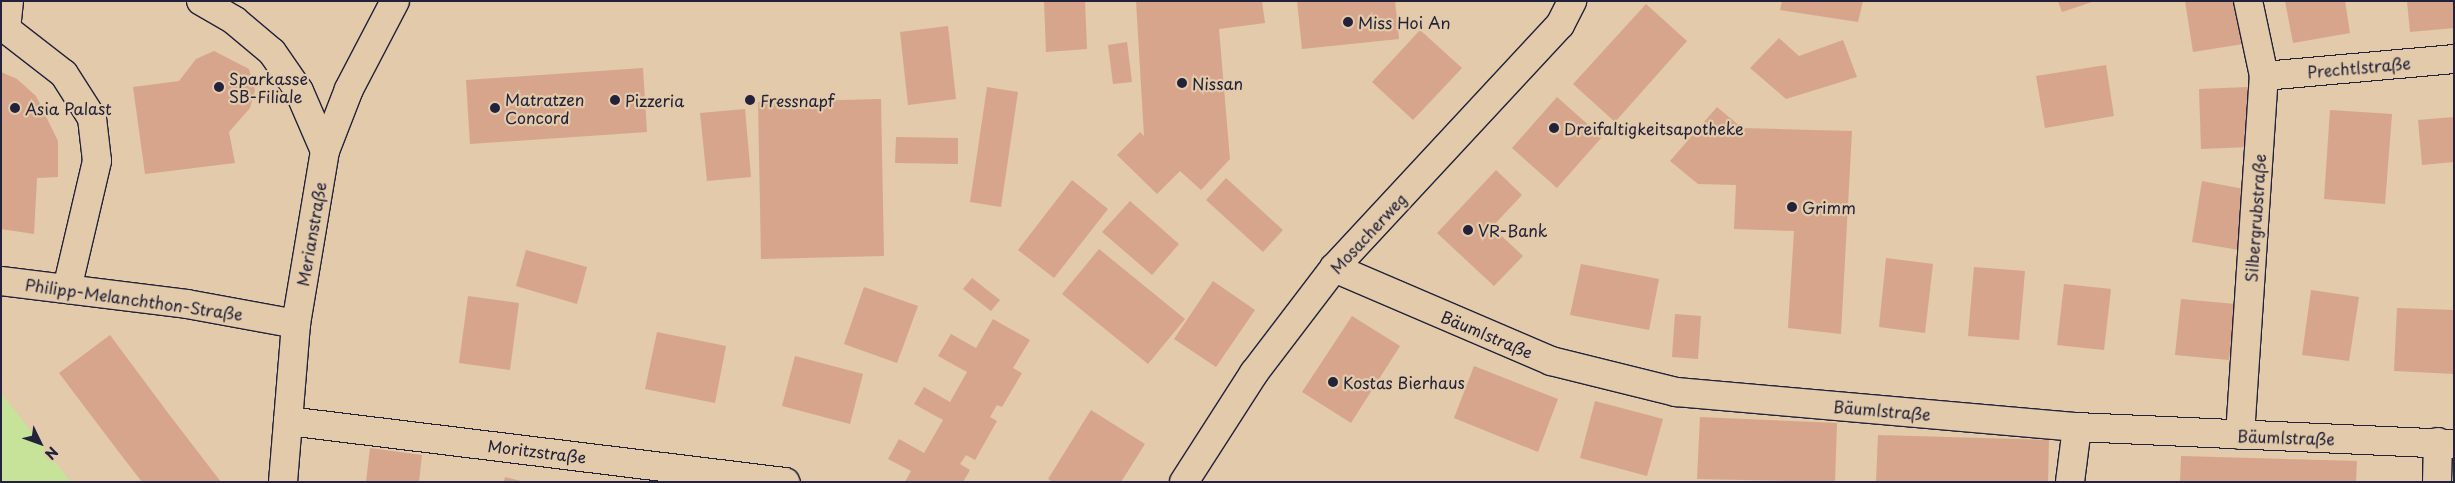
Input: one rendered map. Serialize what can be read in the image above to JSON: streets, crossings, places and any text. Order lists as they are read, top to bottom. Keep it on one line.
{"streets":{"street":["Prechtlstraße","Silbergrubstraße","Mosacherweg","Merianstraße","Philipp-Melanchthon-Straße","Bäumlstraße","Moritzstraße"]},"crossings":[["Prechtlstraße","Silbergrubstraße"],["Silbergrubstraße","Bäumlstraße"],["Mosacherweg","Bäumlstraße"],["Merianstraße","Philipp-Melanchthon-Straße"],["Merianstraße","Moritzstraße"]],"places":["Miss Hoi An","Nissan","Sparkasse SB-Filiale","Pizzeria","Fressnapf","Asia Palast","Matratzen Concord","Dreifaltigkeitsapotheke","Grimm","VR-Bank","Kostas Bierhaus"],"north":"bottom right"}
